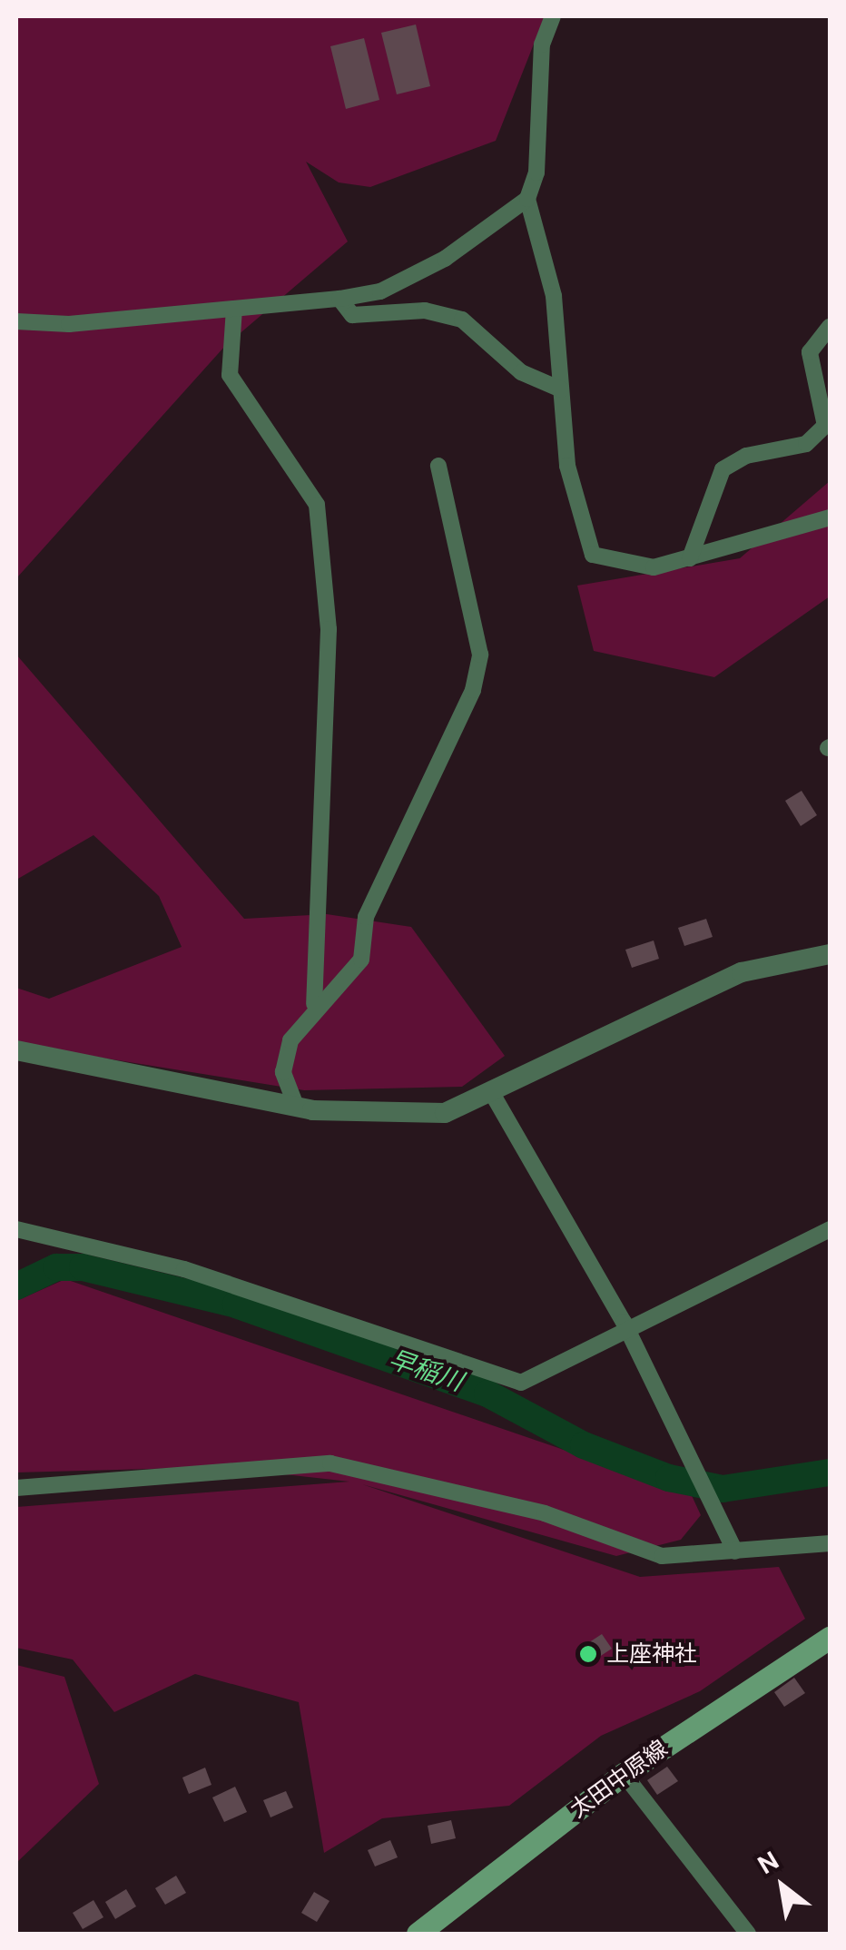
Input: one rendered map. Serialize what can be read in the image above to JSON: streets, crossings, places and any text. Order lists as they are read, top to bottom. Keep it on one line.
{"streets":{"main road":["太田中原線"]},"water":["早稲川"],"places":["上座神社"],"north":"top left"}
